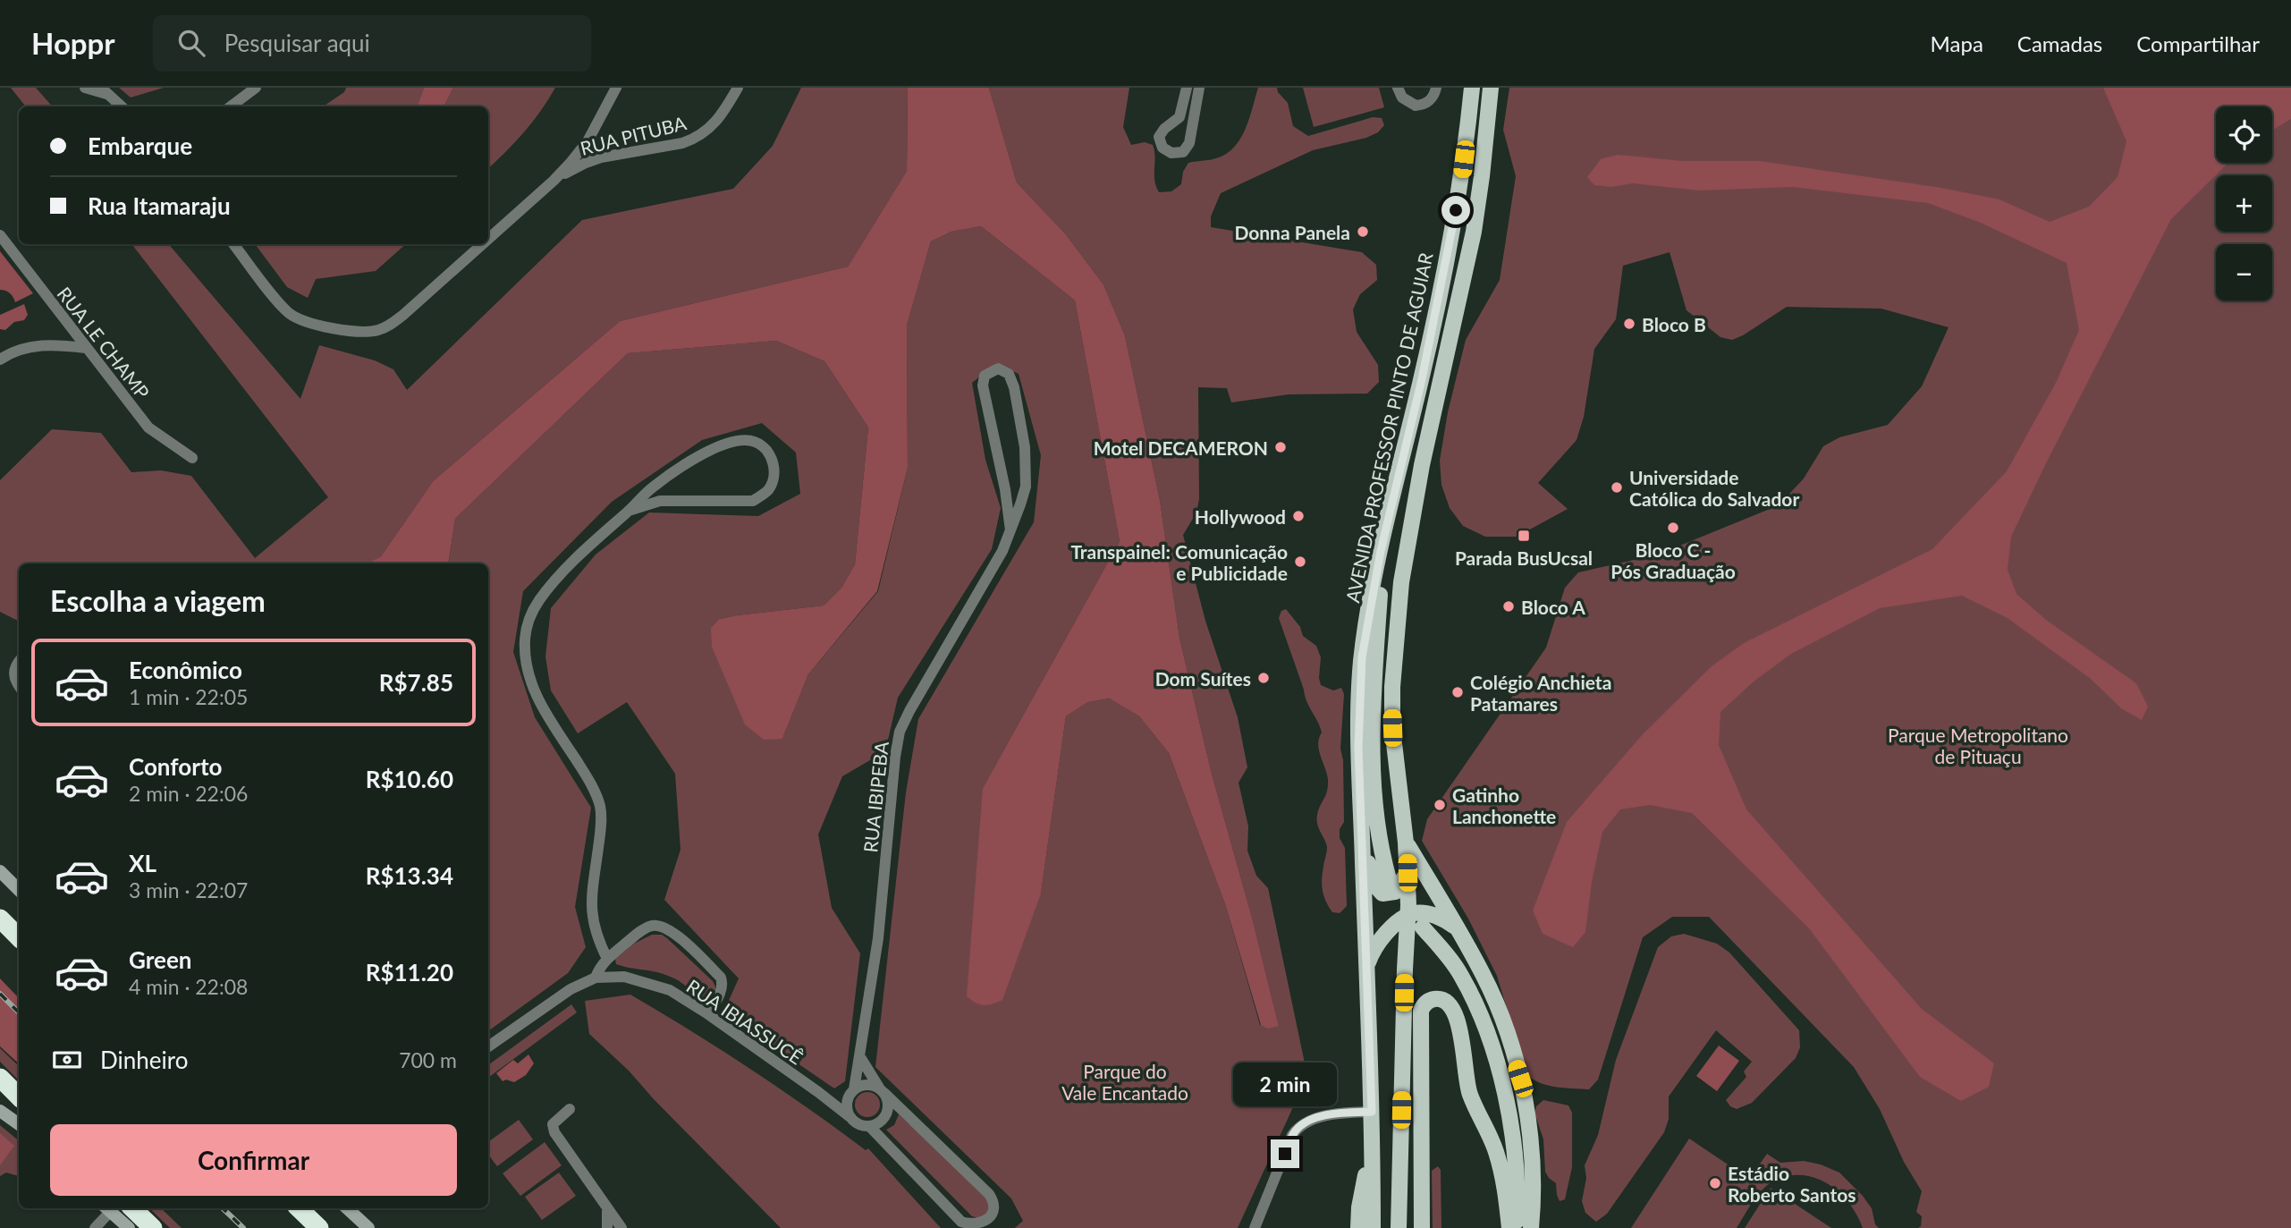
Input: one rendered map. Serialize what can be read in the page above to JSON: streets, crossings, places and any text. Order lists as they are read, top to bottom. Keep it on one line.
{"streets":{"main road":["AVENIDA PROFESSOR PINTO DE AGUIAR"],"street":["RUA PITUBA","RUA LE CHAMP","RUA IBIPEBA","RUA IBIASSUCÊ"]},"crossings":[["RUA IBIPEBA","RUA IBIASSUCÊ"]],"parks":["Parque Metropolitano de Pituaçu","Parque do Vale Encantado"],"places":{"other":["Donna Panela","Bloco B","Motel DECAMERON","Universidade Católica do Salvador","Hollywood","Bloco C - Pós Graduação","Transpainel: Comunicação e Publicidade","Bloco A","Dom Suítes","Colégio Anchieta Patamares","Gatinho Lanchonette","Estádio Roberto Santos"],"transit":["Parada BusUcsal"]},"page":{"header":"Hoppr","search":"Pesquisar aqui","nav":["Mapa","Camadas","Compartilhar"],"map_buttons":["+","−"],"banner":["Embarque","Rua Itamaraju"],"heading":"Escolha a viagem","list":[{"name":"Econômico","note":"1 min · 22:05","value":"R$7.85"},{"name":"Conforto","note":"2 min · 22:06","value":"R$10.60"},{"name":"XL","note":"3 min · 22:07","value":"R$13.34"},{"name":"Green","note":"4 min · 22:08","value":"R$11.20"}],"pay":["Dinheiro","700 m"],"bubble":"2 min","buttons":"Confirmar"}}
